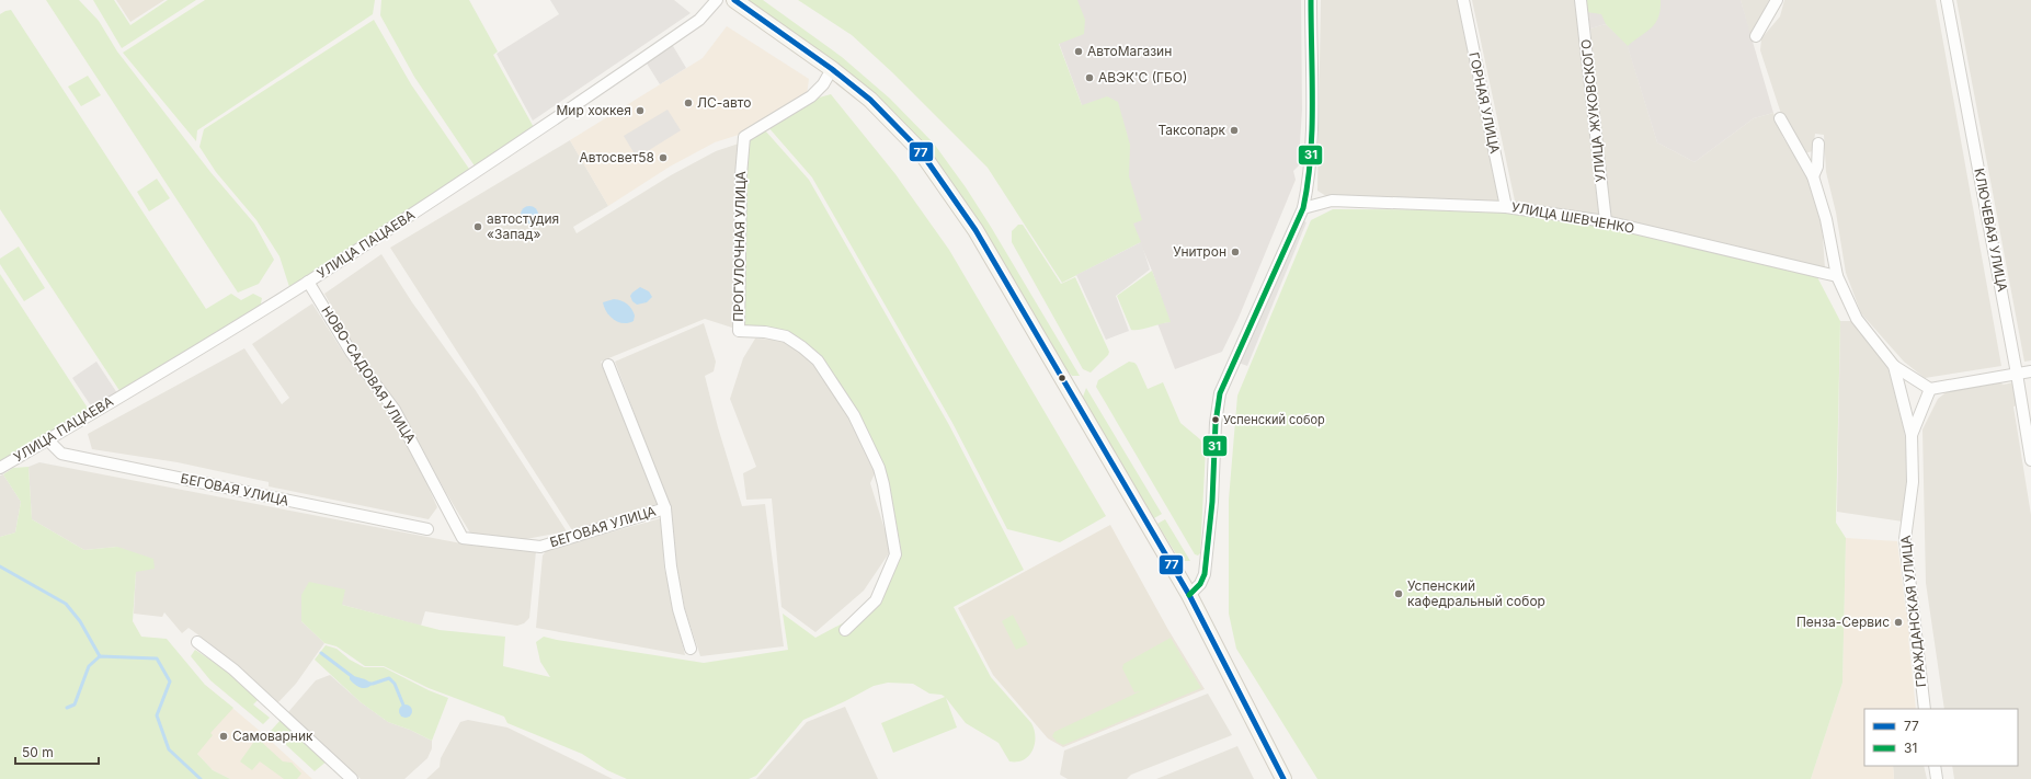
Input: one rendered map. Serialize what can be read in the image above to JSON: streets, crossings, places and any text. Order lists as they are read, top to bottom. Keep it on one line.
{"streets":{"street":["ГОРНАЯ УЛИЦА","УЛИЦА ЖУКОВСКОГО","УЛИЦА ШЕВЧЕНКО","КЛЮЧЕВАЯ УЛИЦА","УЛИЦА ПАЦАЕВА","ПРОГУЛОЧНАЯ УЛИЦА","НОВО-САДОВАЯ УЛИЦА","БЕГОВАЯ УЛИЦА","ГРАЖДАНСКАЯ УЛИЦА"]},"crossings":[["ГОРНАЯ УЛИЦА","УЛИЦА ШЕВЧЕНКО"],["УЛИЦА ЖУКОВСКОГО","УЛИЦА ШЕВЧЕНКО"],["УЛИЦА ШЕВЧЕНКО","ГРАЖДАНСКАЯ УЛИЦА"],["УЛИЦА ПАЦАЕВА","НОВО-САДОВАЯ УЛИЦА"],["УЛИЦА ПАЦАЕВА","БЕГОВАЯ УЛИЦА"],["НОВО-САДОВАЯ УЛИЦА","БЕГОВАЯ УЛИЦА"]],"places":["АвтоМагазин","АВЭК'С (ГБО)","ЛС-авто","Мир хоккея","Таксопарк","Автосвет58","автостудия «Запад»","Унитрон","Успенский собор","Успенский кафедральный собор","Пенза-Сервис","Самоварник"],"lines":["transit line 77","transit line 31"],"legend":["77","31"],"scale_bar":"50 m"}
